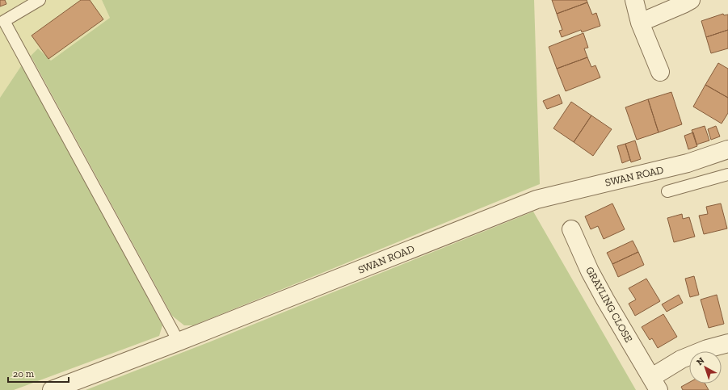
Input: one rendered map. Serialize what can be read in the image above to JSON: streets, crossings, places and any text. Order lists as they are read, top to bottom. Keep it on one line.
{"streets":{"street":["SWAN ROAD","GRAYLING CLOSE"]},"scale_bar":"20 m","north":"top left"}
